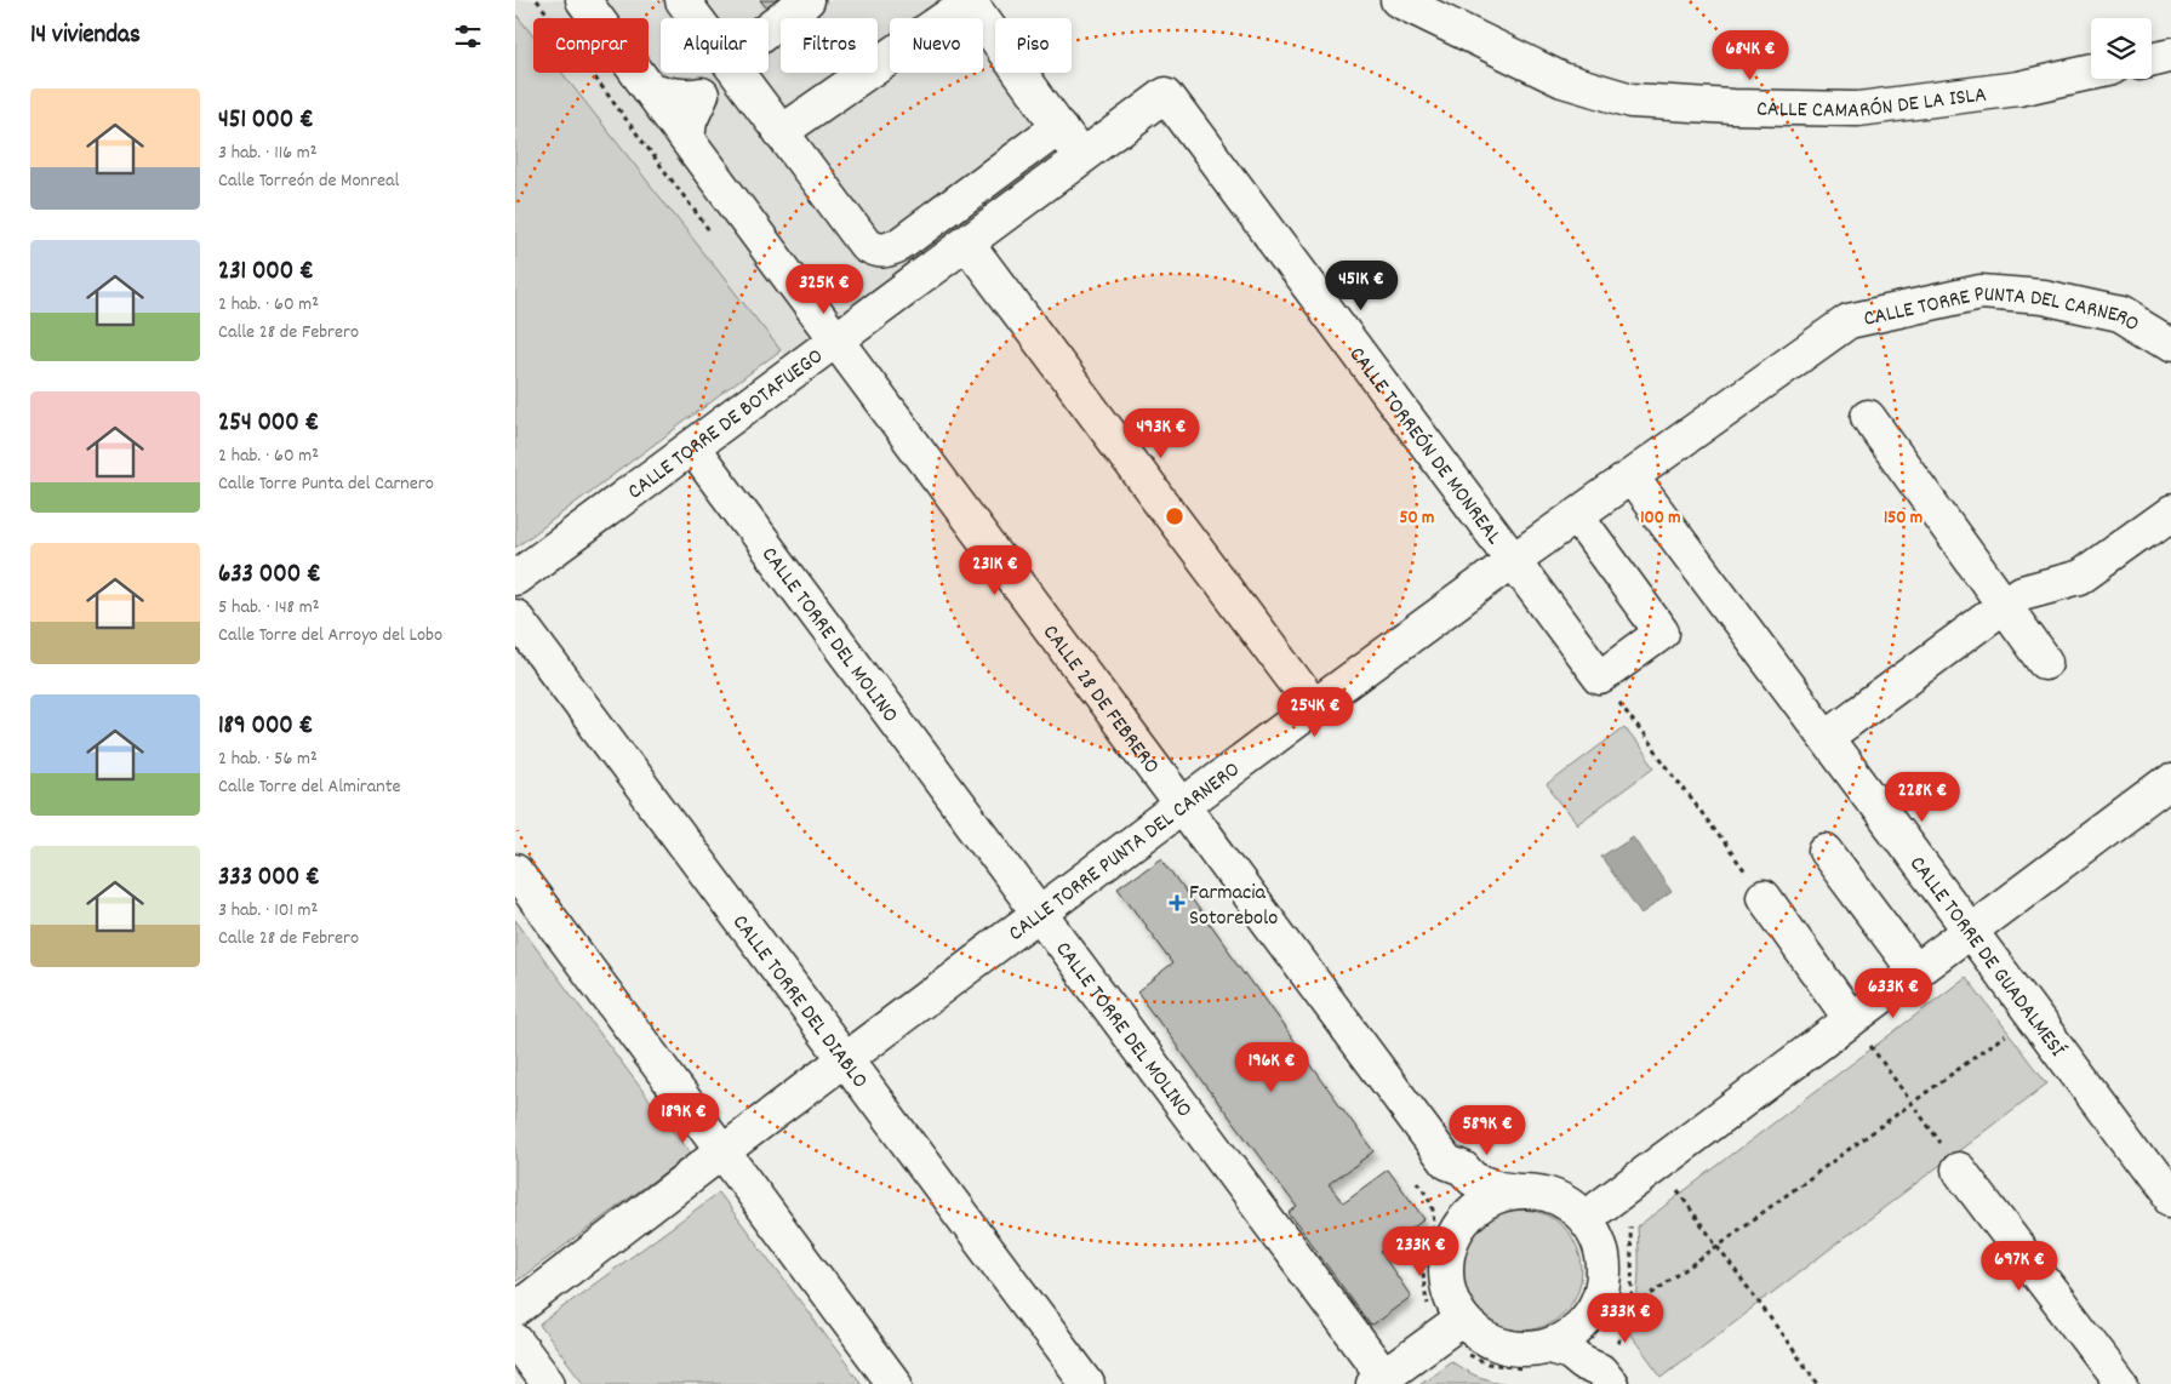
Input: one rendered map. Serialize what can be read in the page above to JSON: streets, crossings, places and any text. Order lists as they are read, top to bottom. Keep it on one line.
{"streets":{"street":["CALLE CAMARÓN DE LA ISLA","CALLE TORRE PUNTA DEL CARNERO","CALLE TORRE DE BOTAFUEGO","CALLE TORREÓN DE MONREAL","CALLE TORRE DEL MOLINO","CALLE 28 DE FEBRERO","CALLE TORRE DE GUADALMESÍ","CALLE TORRE DEL DIABLO"]},"crossings":[["CALLE TORRE PUNTA DEL CARNERO","CALLE TORREÓN DE MONREAL"],["CALLE TORRE PUNTA DEL CARNERO","CALLE TORRE DEL MOLINO"],["CALLE TORRE PUNTA DEL CARNERO","CALLE 28 DE FEBRERO"],["CALLE TORRE PUNTA DEL CARNERO","CALLE TORRE DE GUADALMESÍ"],["CALLE TORRE PUNTA DEL CARNERO","CALLE TORRE DEL DIABLO"],["CALLE TORRE DE BOTAFUEGO","CALLE TORREÓN DE MONREAL"],["CALLE TORRE DE BOTAFUEGO","CALLE TORRE DEL MOLINO"],["CALLE TORRE DE BOTAFUEGO","CALLE 28 DE FEBRERO"]],"places":{"health":["Farmacia Sotorebolo"]},"page":{"heading":"14 viviendas","chip":["Comprar","Alquilar","Filtros","Nuevo","Piso"],"price":["684K €","451K €","325K €","493K €","231K €","254K €","228K €","633K €","196K €","189K €","589K €","233K €","697K €","333K €"],"list":[{"name":"451 000 €","note":"3 hab. · 116 m² · Calle Torreón de Monreal"},{"name":"231 000 €","note":"2 hab. · 60 m² · Calle 28 de Febrero"},{"name":"254 000 €","note":"2 hab. · 60 m² · Calle Torre Punta del Carnero"},{"name":"633 000 €","note":"5 hab. · 148 m² · Calle Torre del Arroyo del Lobo"},{"name":"189 000 €","note":"2 hab. · 56 m² · Calle Torre del Almirante"},{"name":"333 000 €","note":"3 hab. · 101 m² · Calle 28 de Febrero"}]},"rings":["50 m","100 m","150 m"]}
